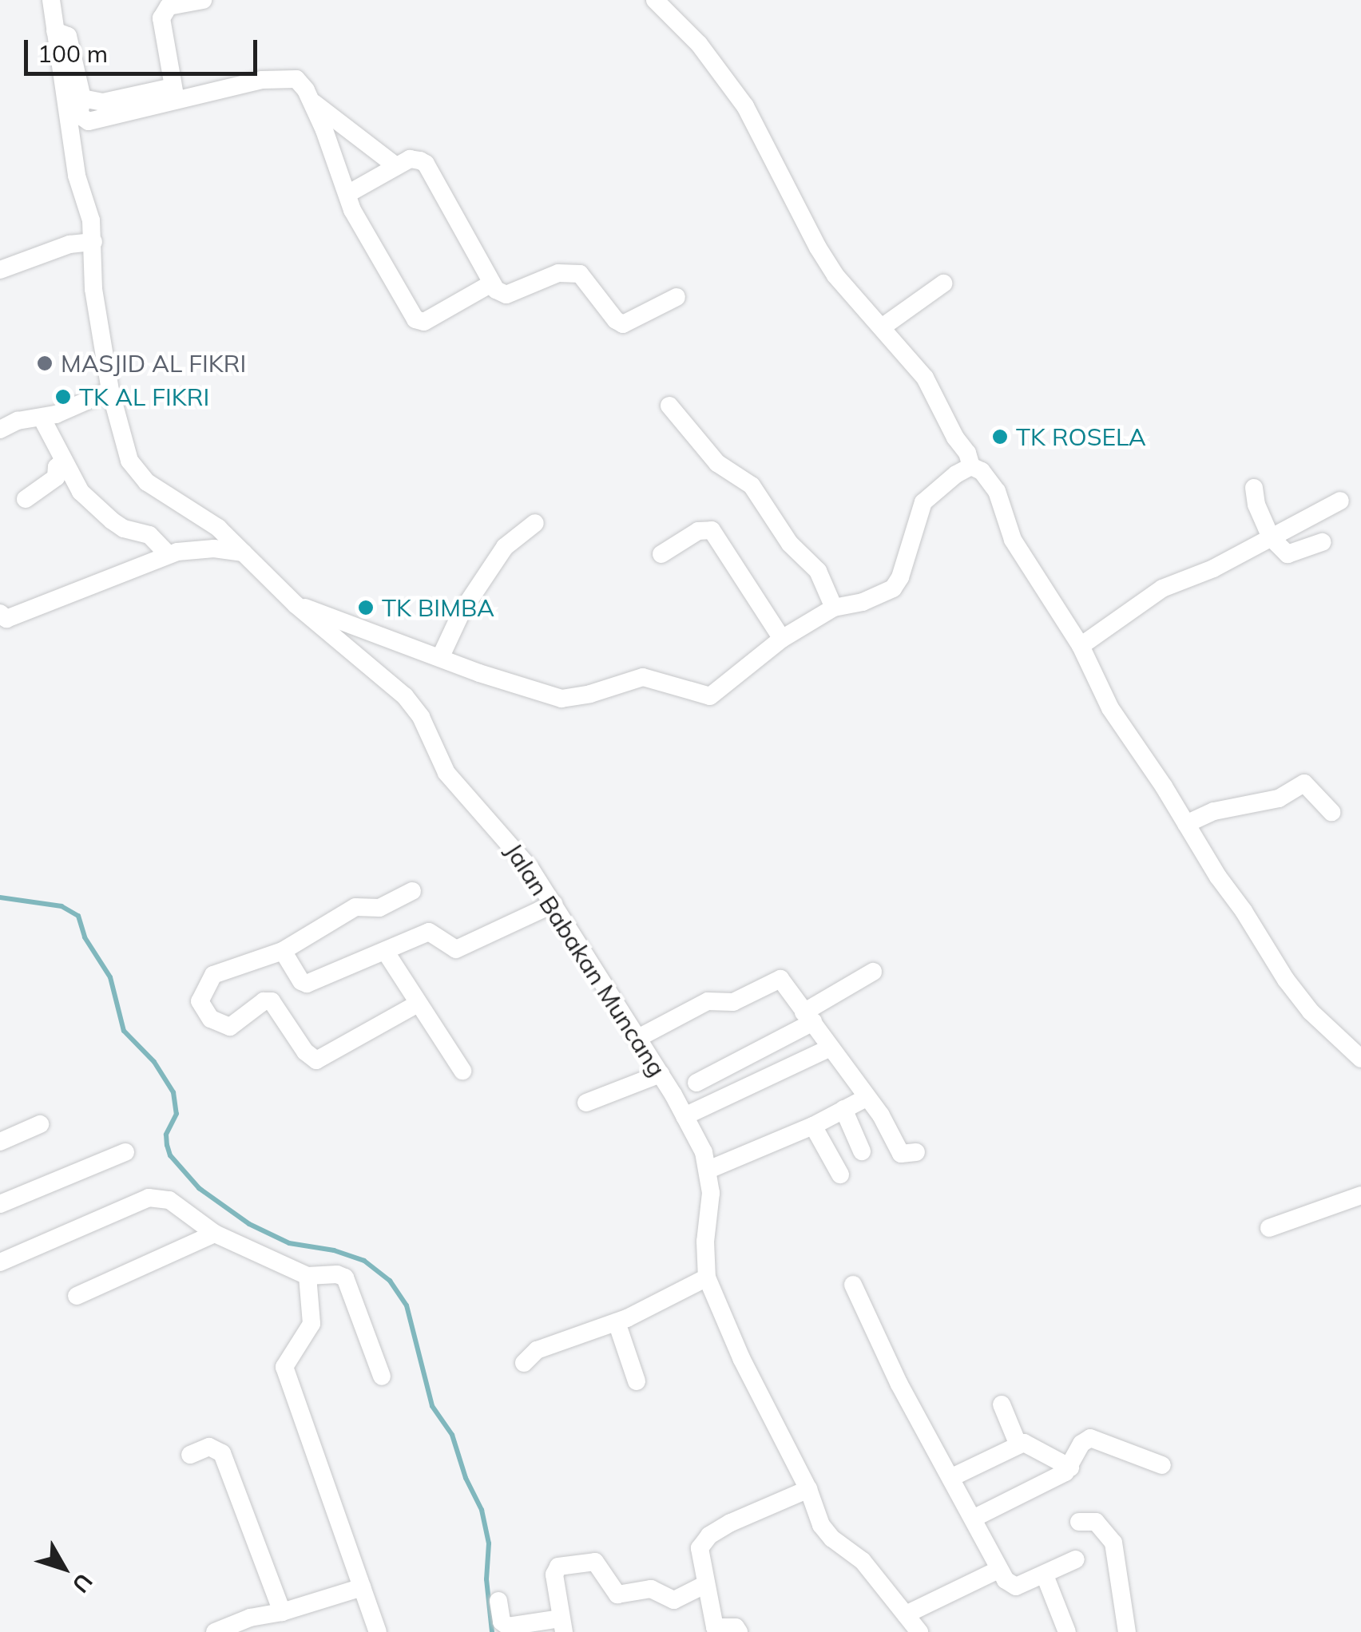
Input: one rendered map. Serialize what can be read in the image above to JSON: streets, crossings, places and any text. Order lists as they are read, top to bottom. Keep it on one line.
{"streets":{"street":["Jalan Babakan Muncang"]},"places":["MASJID AL FIKRI","TK AL FIKRI","TK ROSELA","TK BIMBA"],"scale_bar":"100 m","north":"bottom right"}
